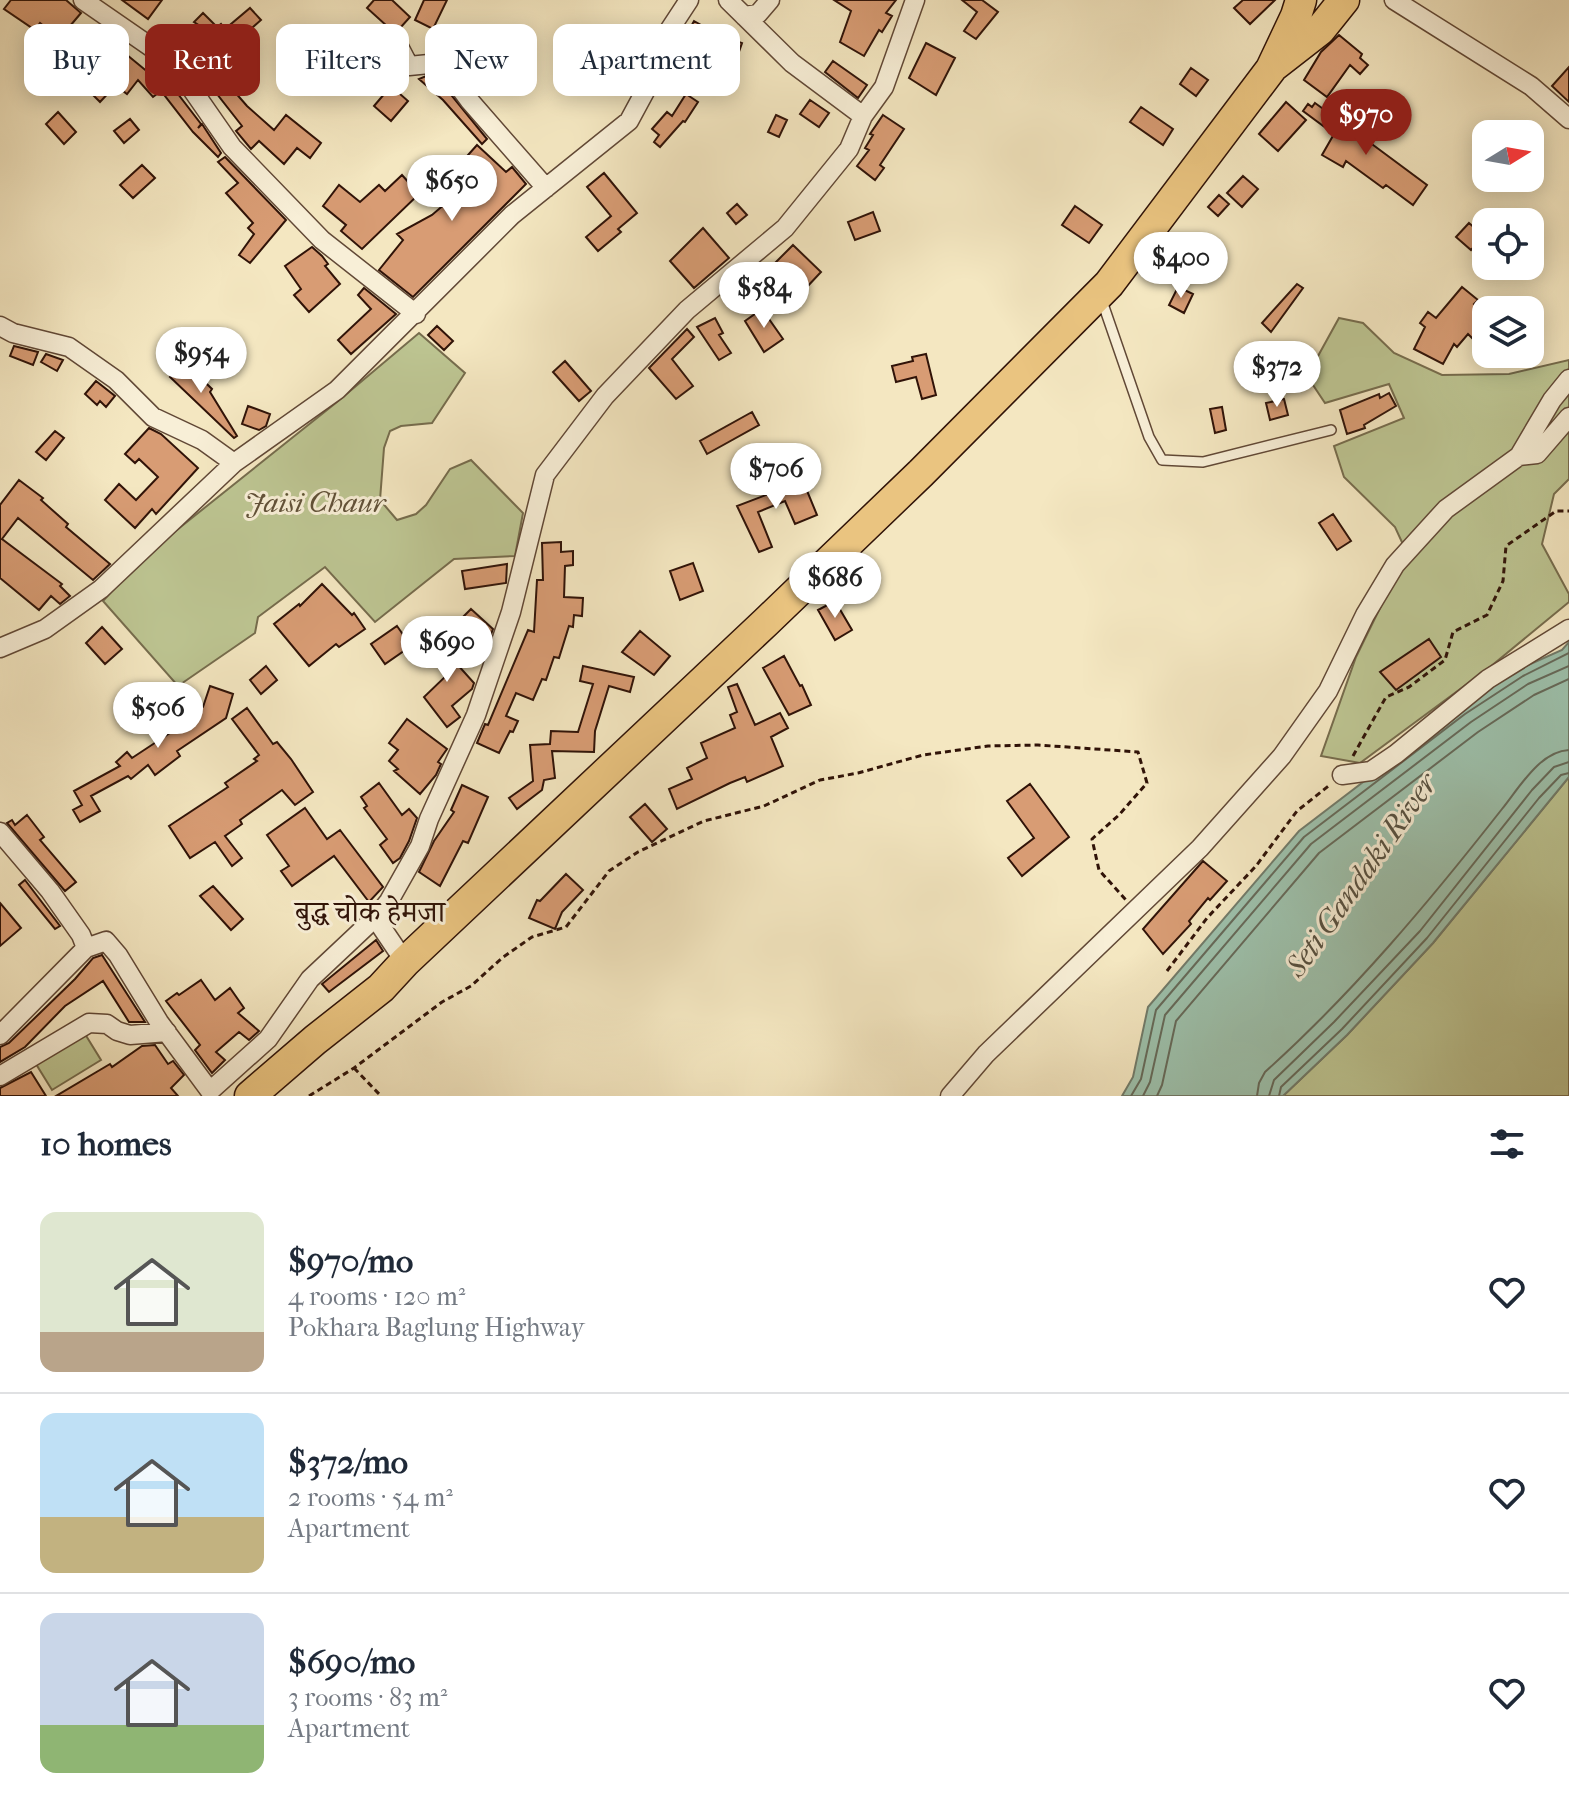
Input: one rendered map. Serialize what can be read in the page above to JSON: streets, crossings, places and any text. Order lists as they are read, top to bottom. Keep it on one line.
{"districts":["बुद्ध चोक हेमजा"],"water":["Seti Gandaki River"],"parks":["Jaisi Chaur"],"north":"right","page":{"chip":["Buy","Rent","Filters","New","Apartment"],"price":["$970","$650","$400","$584","$954","$372","$706","$686","$690","$506"],"heading":"10 homes","list":[{"name":"$970/mo","note":"4 rooms · 120 m² · Pokhara Baglung Highway"},{"name":"$372/mo","note":"2 rooms · 54 m² · Apartment"},{"name":"$690/mo","note":"3 rooms · 83 m² · Apartment"}]}}
